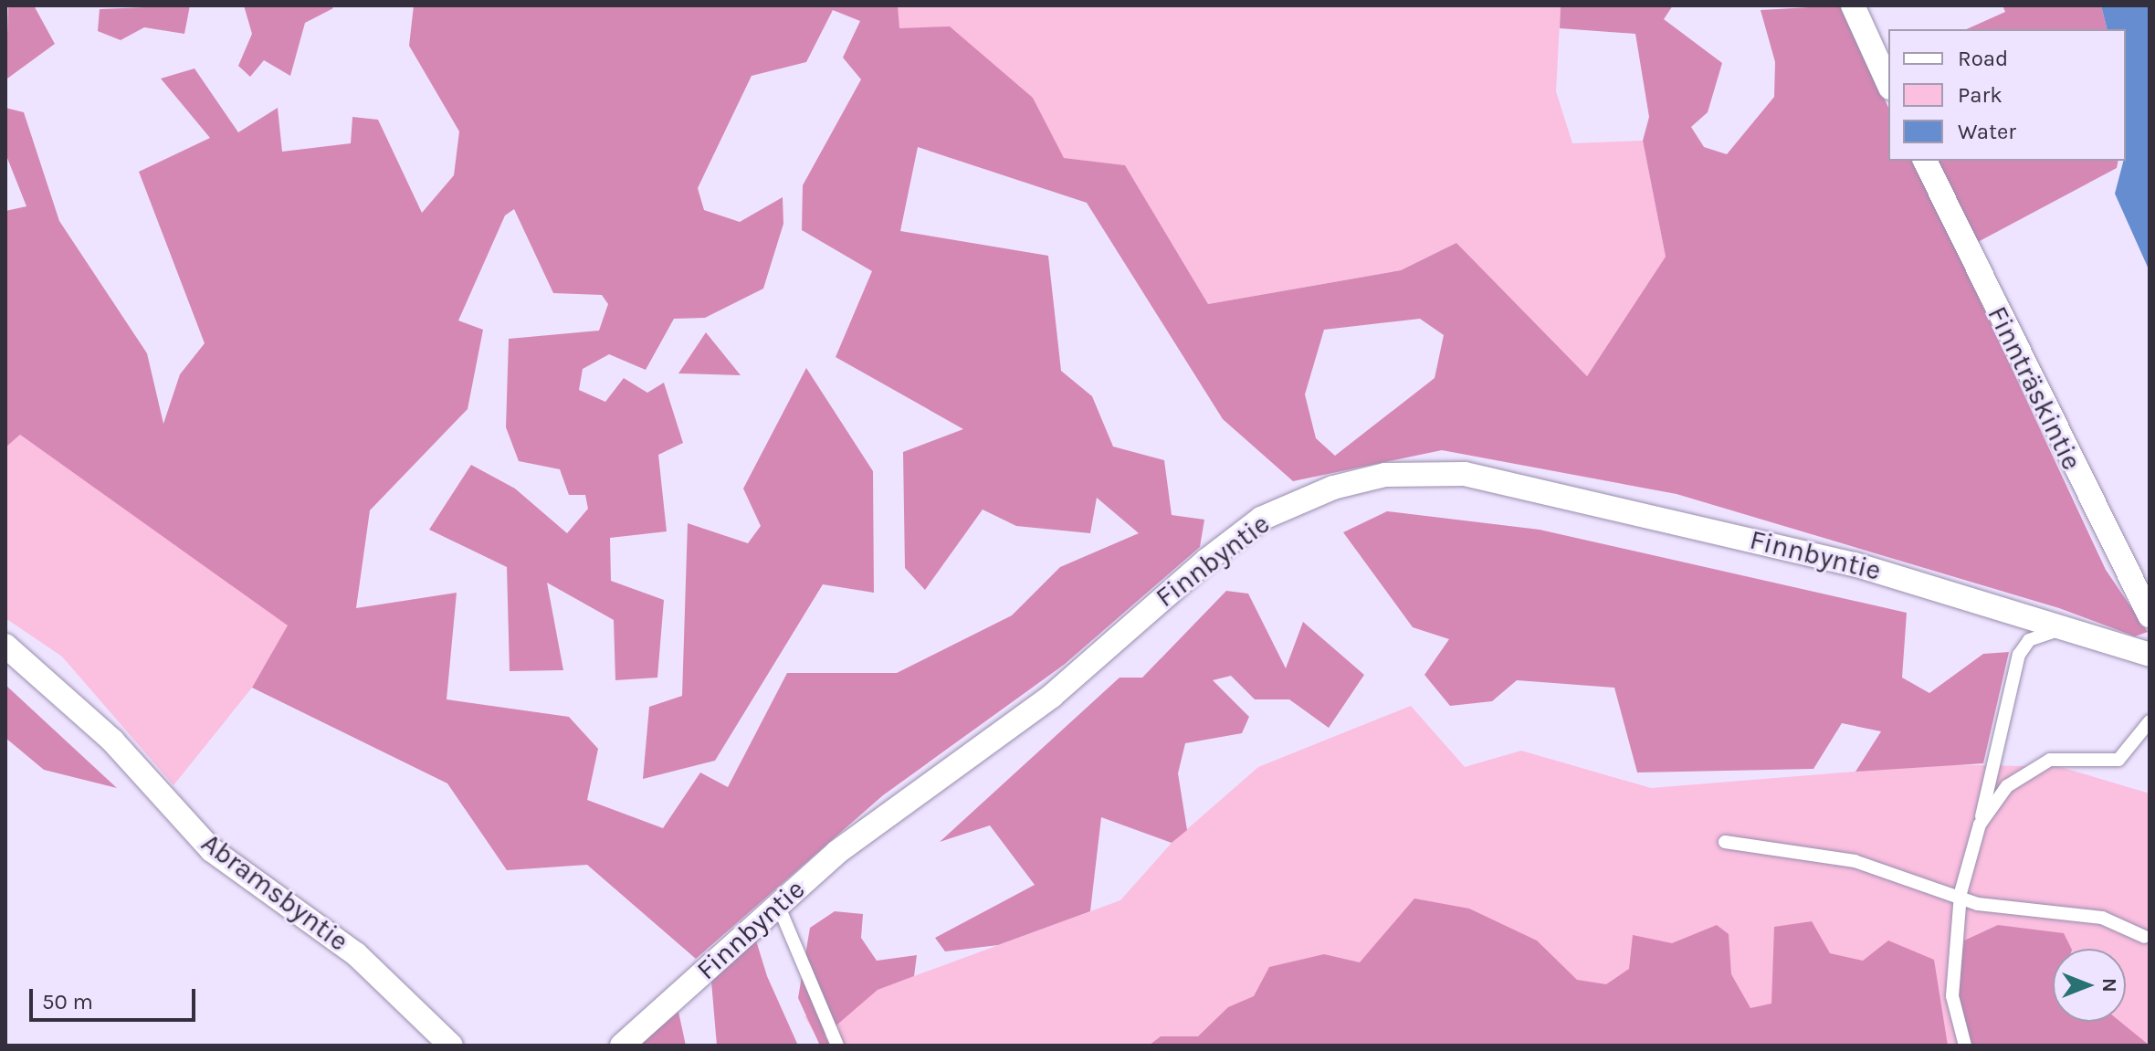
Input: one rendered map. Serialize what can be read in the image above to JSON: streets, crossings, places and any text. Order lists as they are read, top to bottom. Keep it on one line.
{"streets":{"street":["Finnträskintie","Finnbyntie","Abramsbyntie"]},"legend":["Road","Park","Water"],"scale_bar":"50 m","north":"right"}
